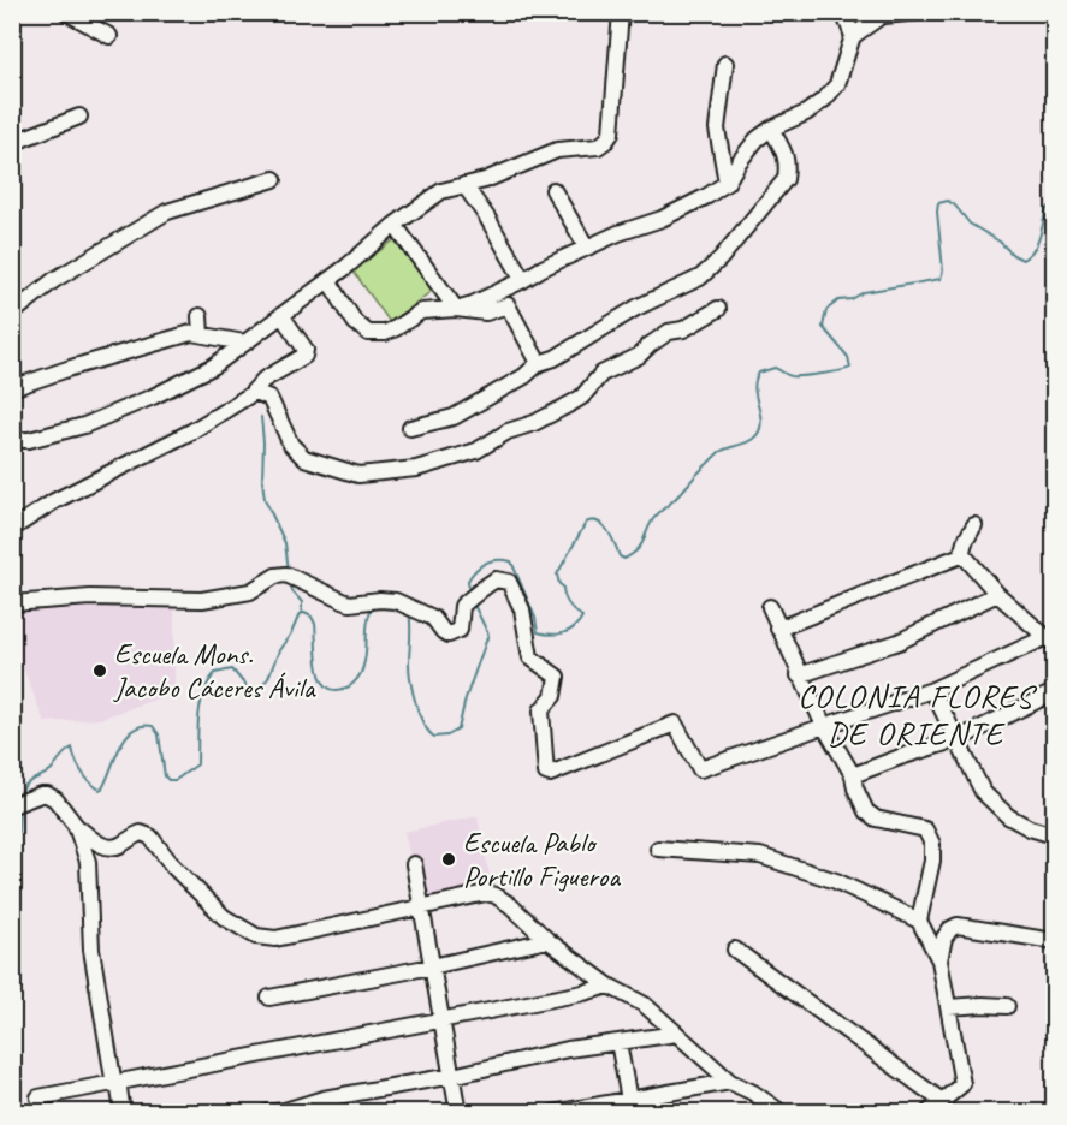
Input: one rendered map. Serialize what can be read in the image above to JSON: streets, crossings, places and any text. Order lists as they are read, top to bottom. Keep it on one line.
{"districts":["COLONIA FLORES DE ORIENTE"],"places":["Escuela Mons. Jacobo Cáceres Ávila","Escuela Pablo Portillo Figueroa"]}
